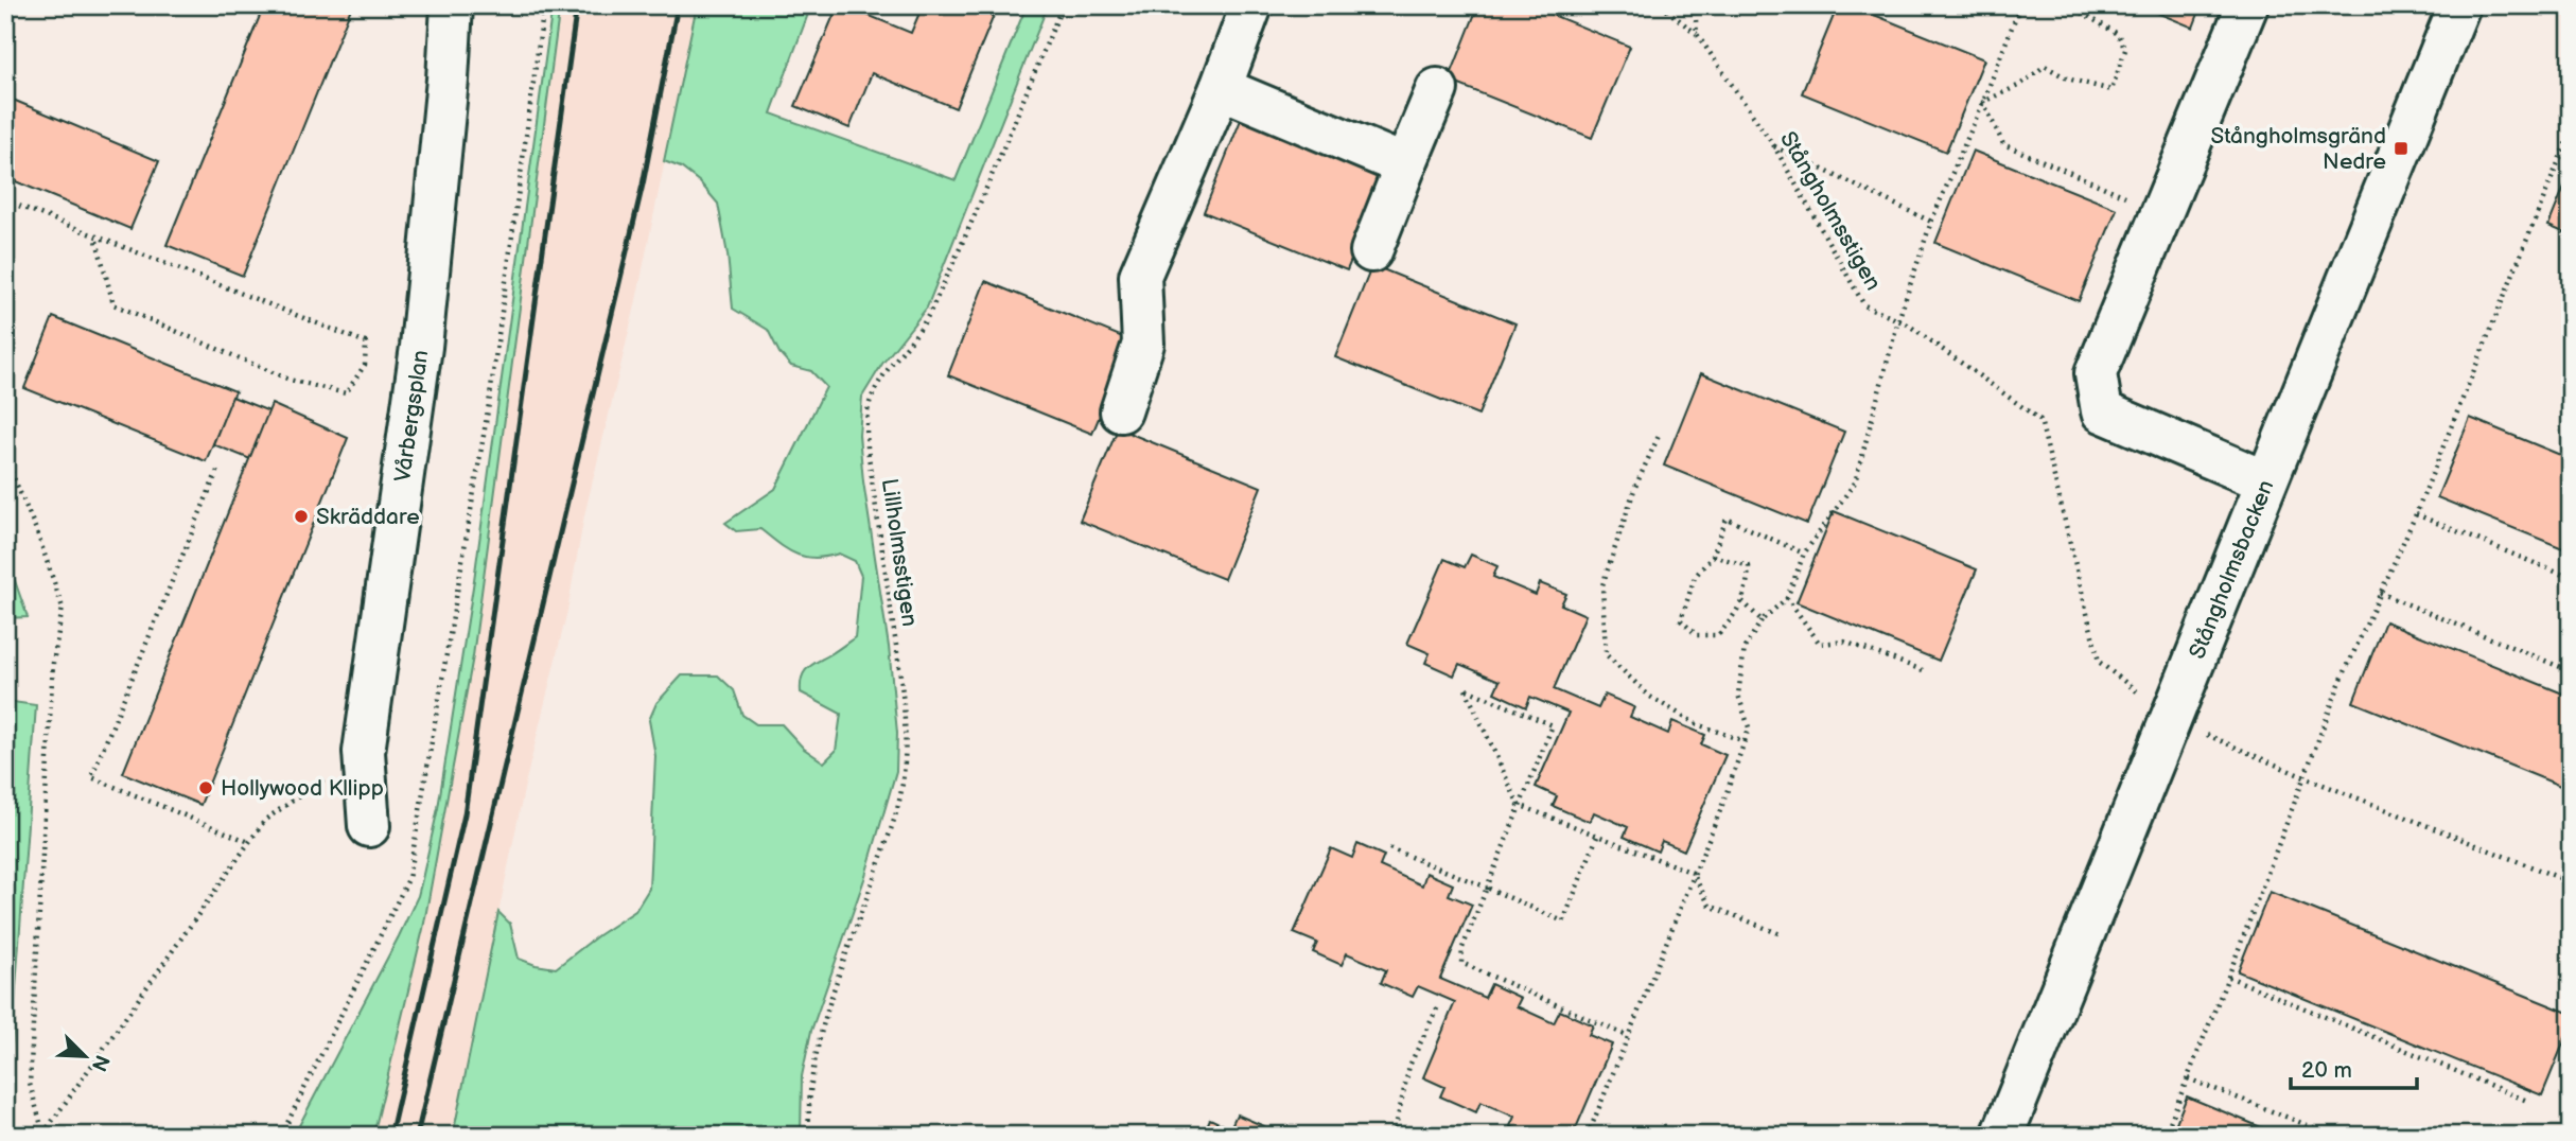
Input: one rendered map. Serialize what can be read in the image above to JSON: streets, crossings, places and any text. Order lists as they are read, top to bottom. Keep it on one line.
{"streets":{"street":["Vårbergsplan","Stångholmsbacken"],"path":["Stångholmsstigen","Lillholmsstigen"]},"crossings":[["Stångholmsstigen","Stångholmsbacken"]],"places":{"transit":["Stångholmsgränd Nedre"],"other":["Skräddare","Hollywood Kllipp"]},"scale_bar":"20 m","north":"bottom right"}
